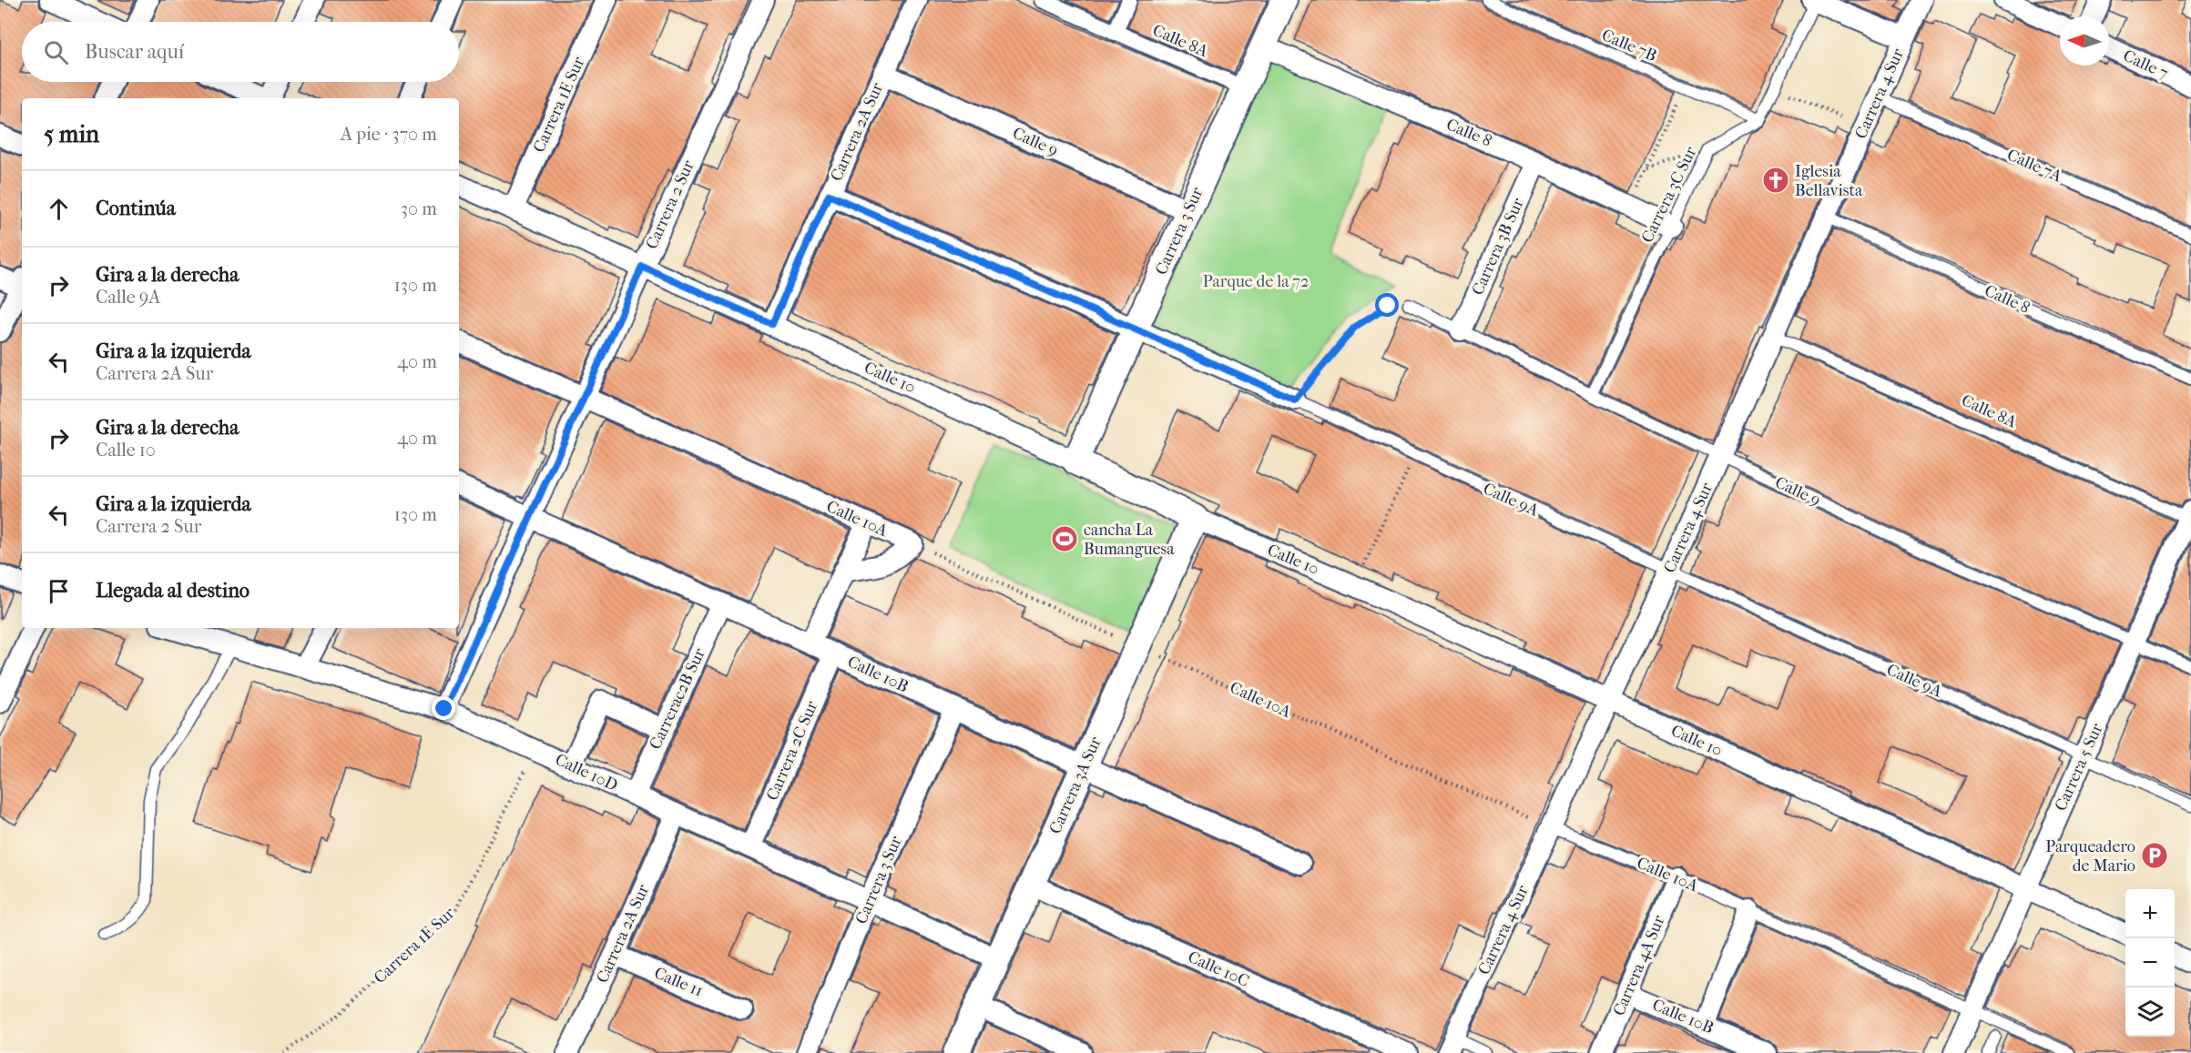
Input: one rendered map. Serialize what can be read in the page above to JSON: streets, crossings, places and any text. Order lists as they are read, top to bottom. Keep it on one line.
{"streets":{"street":["Calle 8A","Calle 7","Carrera 4 Sur","Carrera 1E Sur","Carrera 2A Sur","Calle 8","Calle 9","Carrera 2 Sur","Carrera 3 Sur","Carrera 3B Sur","Calle 10","Calle 9A","Calle 10A","Calle 10B","Carrerac2B Sur","Carrera 2C Sur","Carrera 5 Sur","Calle 10D","Carrera 3A Sur","Carrera 4A Sur","Calle 10C","Calle 11"],"lane":["Calle 7B","Calle 7A","Carrera 3C Sur"]},"crossings":[["Calle 8A","Carrera 4 Sur"],["Calle 8A","Carrera 3 Sur"],["Calle 8A","Carrera 5 Sur"],["Calle 7B","Carrera 3C Sur"],["Carrera 4 Sur","Calle 8"],["Carrera 4 Sur","Calle 9"],["Carrera 4 Sur","Calle 7A"],["Carrera 4 Sur","Calle 10"],["Carrera 4 Sur","Calle 9A"],["Carrera 4 Sur","Calle 10A"],["Carrera 1E Sur","Calle 10"],["Carrera 1E Sur","Calle 10D"],["Carrera 2A Sur","Calle 9"],["Carrera 2A Sur","Calle 10"],["Carrera 2A Sur","Calle 9A"],["Carrera 2A Sur","Calle 10D"],["Carrera 2A Sur","Calle 11"],["Calle 8","Carrera 3C Sur"],["Calle 8","Carrera 3 Sur"],["Calle 8","Carrera 3B Sur"],["Calle 9","Carrera 3C Sur"],["Calle 9","Carrera 3 Sur"],["Calle 9","Carrera 3B Sur"],["Calle 9","Carrera 5 Sur"],["Carrera 2 Sur","Calle 10"],["Carrera 2 Sur","Calle 10A"],["Carrera 2 Sur","Calle 10B"],["Carrera 2 Sur","Calle 10D"],["Carrera 3 Sur","Calle 10"],["Carrera 3 Sur","Calle 9A"],["Carrera 3 Sur","Calle 10B"],["Carrera 3 Sur","Calle 10D"],["Calle 10","Carrera 5 Sur"],["Calle 10","Carrera 3A Sur"],["Calle 9A","Carrera 5 Sur"],["Calle 10A","Carrera 5 Sur"],["Calle 10A","Carrera 3A Sur"],["Calle 10A","Carrera 4A Sur"],["Calle 10B","Carrerac2B Sur"],["Calle 10B","Carrera 2C Sur"],["Calle 10B","Carrera 3A Sur"],["Calle 10B","Carrera 4A Sur"],["Carrerac2B Sur","Calle 10D"],["Carrera 2C Sur","Calle 10D"],["Calle 10D","Carrera 3A Sur"],["Carrera 3A Sur","Calle 10C"]],"parks":["Parque de la 72"],"places":{"church":["Iglesia Bellavista"],"sports":["cancha La Bumanguesa"],"parking":["Parqueadero de Mario"]},"north":"left","page":{"search":"Buscar aquí","heading":["5 min","A pie · 370 m"],"list":[["Continúa","30 m"],["Gira a la derecha","Calle 9A","130 m"],["Gira a la izquierda","Carrera 2A Sur","40 m"],["Gira a la derecha","Calle 10","40 m"],["Gira a la izquierda","Carrera 2 Sur","130 m"],"Llegada al destino"],"map_buttons":["+","−"]}}
